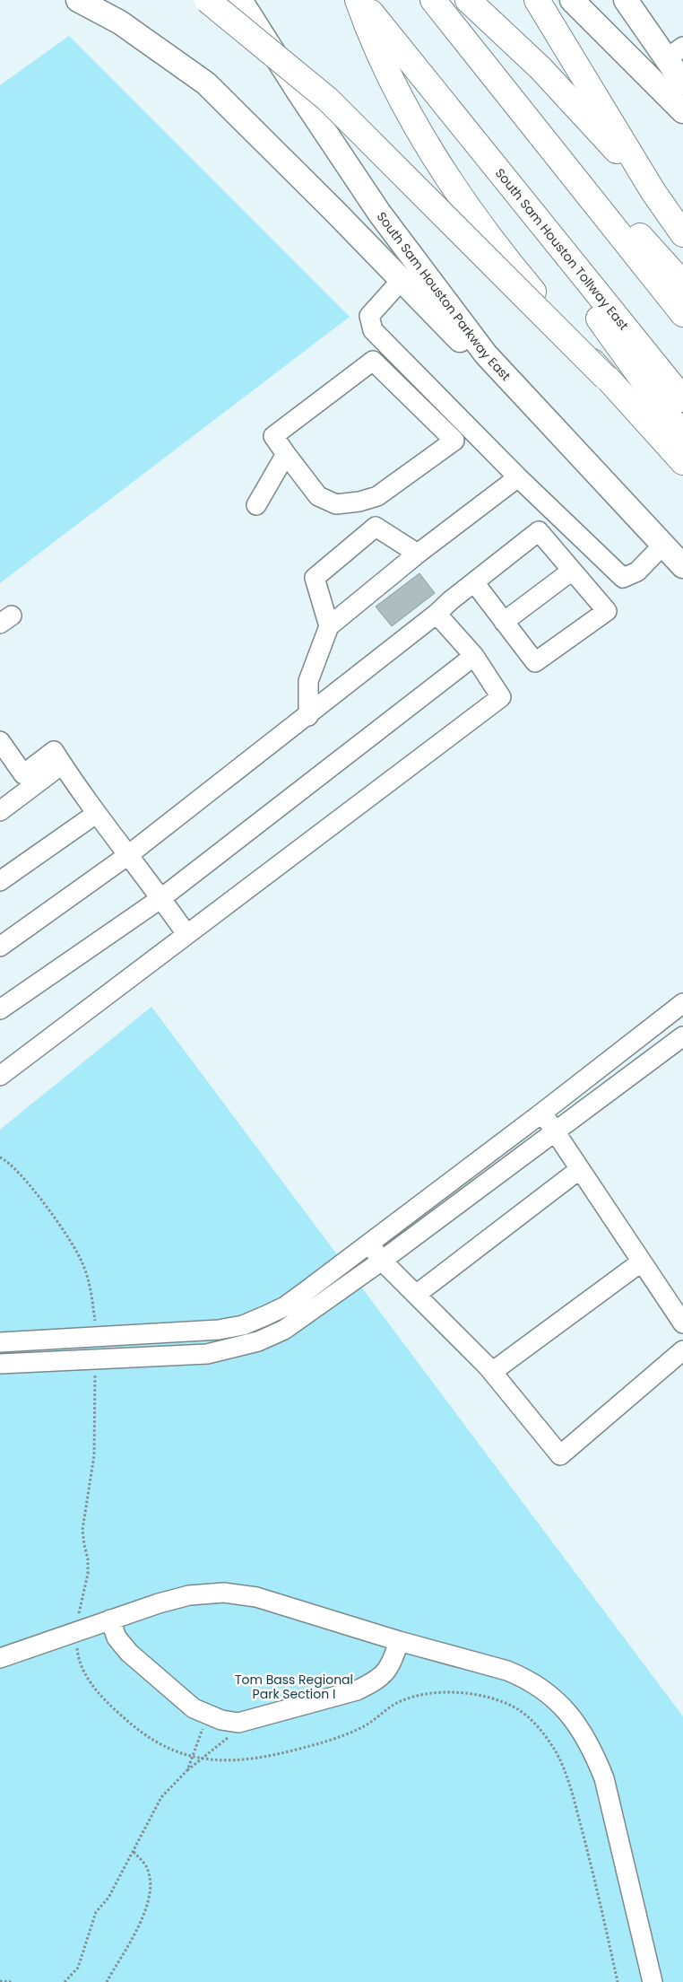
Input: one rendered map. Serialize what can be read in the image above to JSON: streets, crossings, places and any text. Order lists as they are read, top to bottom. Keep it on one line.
{"streets":{"highway":["South Sam Houston Tollway East"],"main road":["South Sam Houston Parkway East"]},"parks":["Tom Bass Regional Park Section I"]}
